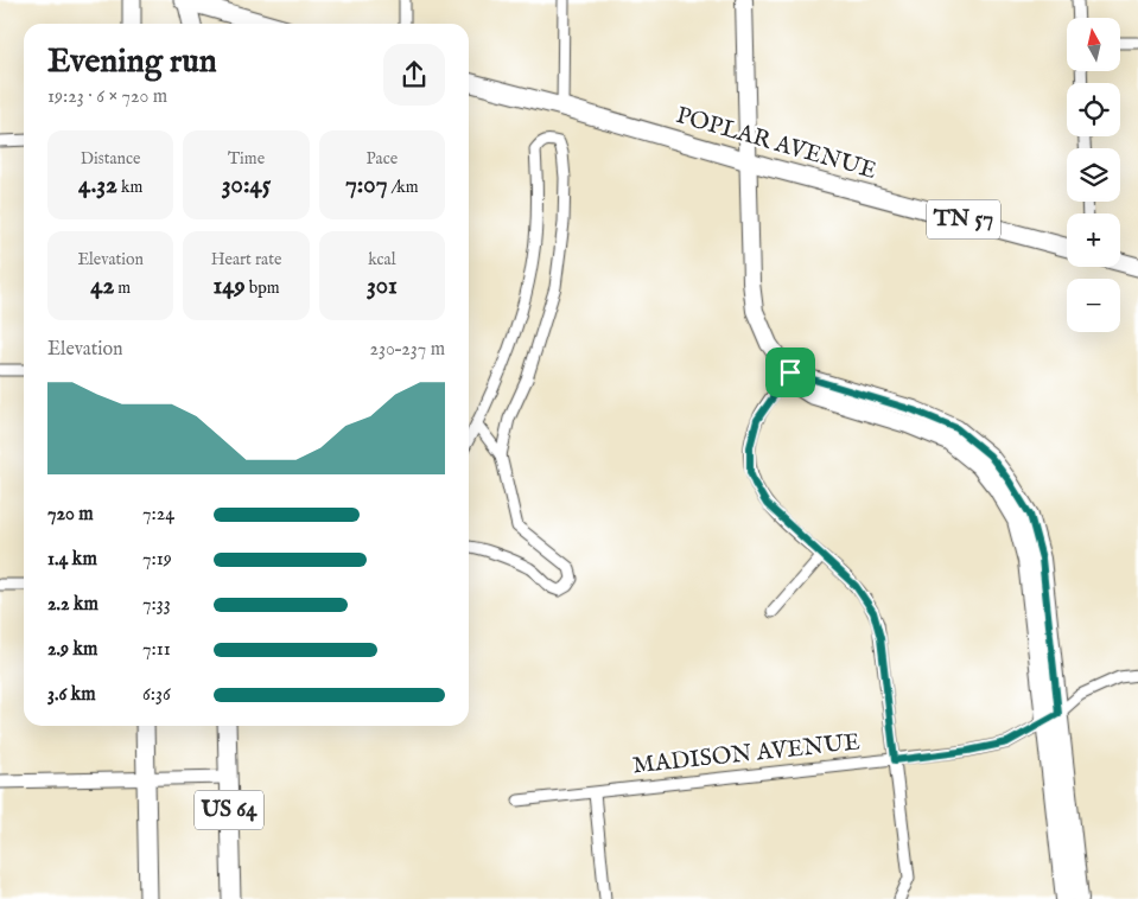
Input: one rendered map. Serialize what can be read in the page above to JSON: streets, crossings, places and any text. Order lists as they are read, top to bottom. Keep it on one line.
{"streets":{"main road":["POPLAR AVENUE","TN 57","US 64"],"street":["MADISON AVENUE"]},"north":"top","page":{"map_buttons":["+","−"],"heading":["Evening run","19:23 · 6 × 720 m"],"stats":[["Distance","4.32 km"],["Time","30:45"],["Pace","7:07 /km"],["Elevation","42 m"],["Heart rate","149 bpm"],["kcal","301"]],"chart":["Elevation","230–237 m"],"list":[{"name":"720 m","note":"7:24"},{"name":"1.4 km","note":"7:19"},{"name":"2.2 km","note":"7:33"},{"name":"2.9 km","note":"7:11"},{"name":"3.6 km","note":"6:36"}]}}
